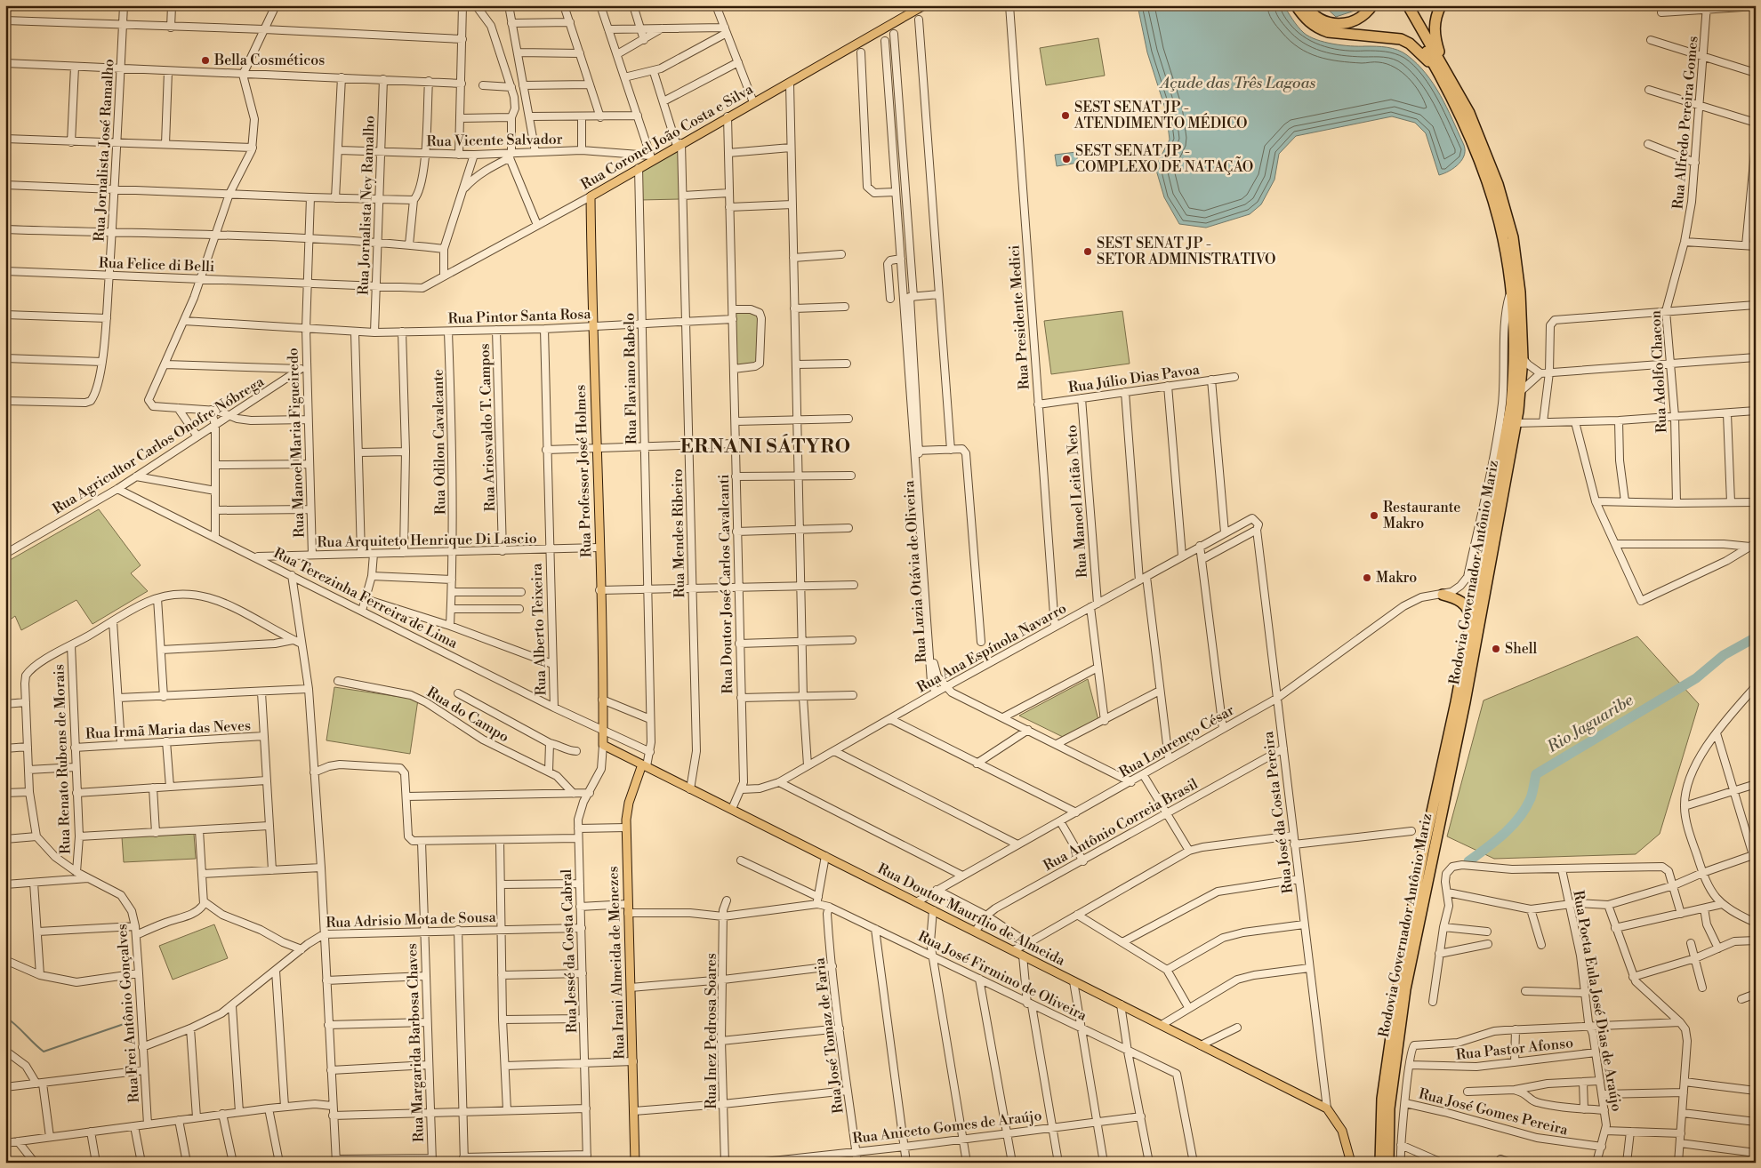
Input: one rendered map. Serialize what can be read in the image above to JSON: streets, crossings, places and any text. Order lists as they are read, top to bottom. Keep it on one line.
{"streets":{"highway":["Rodovia Governador Antônio Mariz"],"main road":["Rua Coronel João Costa e Silva","Rua Professor José Holmes","Rua Doutor Maurílio de Almeida","Rua Irani Almeida de Menezes"],"street":["Rua Alfredo Pereira Gomes","Rua Vicente Salvador","Rua Jornalista José Ramalho","Rua Jornalista Ney Ramalho","Rua Felice di Belli","Rua Pintor Santa Rosa","Rua Presidente Medici","Rua Adolfo Chacon","Rua Flaviano Rabelo","Rua Júlio Dias Pavoa","Rua Ariosvaldo T. Campos","Rua Odilon Cavalcante","Rua Manoel Maria Figueiredo","Rua Agricultor Carlos Onofre Nóbrega","Rua Manoel Leitão Neto","Rua Mendes Ribeiro","Rua Arquiteto Henrique Di Lascio","Rua Luzia Otávia de Oliveira","Rua Doutor José Carlos Cavalcanti","Rua Terezinha Ferreira de Lima","Rua Alberto Teixeira","Rua Ana Espínola Navarro","Rua do Campo","Rua Irmã Maria das Neves","Rua Lourenço César","Rua Renato Rubens de Morais","Rua José da Costa Pereira","Rua Antônio Correia Brasil","Rua Adrisio Mota de Sousa","Rua Jessé da Costa Cabral","Rua José Firmino de Oliveira","Rua Poeta Eula José Dias de Araújo","Rua Frei Antônio Gonçalves","Rua Inez Pedrosa Soares","Rua José Tomaz de Faria","Rua Margarida Barbosa Chaves","Rua Pastor Afonso","Rua José Gomes Pereira","Rua Aniceto Gomes de Araújo"]},"crossings":[["Rua Alfredo Pereira Gomes","Rua Adolfo Chacon"],["Rua Coronel João Costa e Silva","Rua Vicente Salvador"],["Rua Coronel João Costa e Silva","Rua Felice di Belli"],["Rua Coronel João Costa e Silva","Rua Flaviano Rabelo"],["Rua Coronel João Costa e Silva","Rua Professor José Holmes"],["Rua Coronel João Costa e Silva","Rua Mendes Ribeiro"],["Rua Coronel João Costa e Silva","Rua Doutor José Carlos Cavalcanti"],["Rua Vicente Salvador","Rua Jornalista Ney Ramalho"],["Rua Jornalista José Ramalho","Rua Felice di Belli"],["Rua Jornalista Ney Ramalho","Rua Felice di Belli"],["Rua Jornalista Ney Ramalho","Rua Pintor Santa Rosa"],["Rua Felice di Belli","Rua Manoel Maria Figueiredo"],["Rua Pintor Santa Rosa","Rua Flaviano Rabelo"],["Rua Pintor Santa Rosa","Rua Ariosvaldo T. Campos"],["Rua Pintor Santa Rosa","Rua Odilon Cavalcante"],["Rua Pintor Santa Rosa","Rua Manoel Maria Figueiredo"],["Rua Pintor Santa Rosa","Rua Professor José Holmes"],["Rua Pintor Santa Rosa","Rua Mendes Ribeiro"],["Rua Pintor Santa Rosa","Rua Doutor José Carlos Cavalcanti"],["Rua Pintor Santa Rosa","Rua Alberto Teixeira"],["Rua Presidente Medici","Rua Júlio Dias Pavoa"],["Rua Presidente Medici","Rua Ana Espínola Navarro"],["Rua Flaviano Rabelo","Rua Terezinha Ferreira de Lima"],["Rua Flaviano Rabelo","Rua Doutor Maurílio de Almeida"],["Rua Flaviano Rabelo","Rua Irani Almeida de Menezes"],["Rua Júlio Dias Pavoa","Rua Manoel Leitão Neto"],["Rua Ariosvaldo T. Campos","Rua Arquiteto Henrique Di Lascio"],["Rua Odilon Cavalcante","Rua Arquiteto Henrique Di Lascio"],["Rua Odilon Cavalcante","Rua Terezinha Ferreira de Lima"],["Rua Manoel Maria Figueiredo","Rua Agricultor Carlos Onofre Nóbrega"],["Rua Manoel Maria Figueiredo","Rua Arquiteto Henrique Di Lascio"],["Rua Agricultor Carlos Onofre Nóbrega","Rua Terezinha Ferreira de Lima"],["Rua Professor José Holmes","Rua Arquiteto Henrique Di Lascio"],["Rua Professor José Holmes","Rua Terezinha Ferreira de Lima"],["Rua Professor José Holmes","Rua Doutor Maurílio de Almeida"],["Rua Professor José Holmes","Rua Jessé da Costa Cabral"],["Rua Manoel Leitão Neto","Rua Ana Espínola Navarro"],["Rua Mendes Ribeiro","Rua Doutor Maurílio de Almeida"],["Rua Arquiteto Henrique Di Lascio","Rua Terezinha Ferreira de Lima"],["Rua Arquiteto Henrique Di Lascio","Rua Alberto Teixeira"],["Rua Luzia Otávia de Oliveira","Rua Ana Espínola Navarro"],["Rua Luzia Otávia de Oliveira","Rua Lourenço César"],["Rua Doutor José Carlos Cavalcanti","Rua Ana Espínola Navarro"],["Rua Doutor José Carlos Cavalcanti","Rua Doutor Maurílio de Almeida"],["Rua Terezinha Ferreira de Lima","Rua Alberto Teixeira"],["Rua Ana Espínola Navarro","Rua José da Costa Pereira"],["Rua Irmã Maria das Neves","Rua Renato Rubens de Morais"],["Rua Lourenço César","Rua José da Costa Pereira"],["Rua Lourenço César","Rua Doutor Maurílio de Almeida"],["Rua Renato Rubens de Morais","Rua Frei Antônio Gonçalves"],["Rua José da Costa Pereira","Rua Antônio Correia Brasil"],["Rua José da Costa Pereira","Rua Doutor Maurílio de Almeida"],["Rua Antônio Correia Brasil","Rua Doutor Maurílio de Almeida"],["Rua Doutor Maurílio de Almeida","Rua Jessé da Costa Cabral"],["Rua Doutor Maurílio de Almeida","Rua Irani Almeida de Menezes"],["Rua Adrisio Mota de Sousa","Rua Jessé da Costa Cabral"],["Rua Adrisio Mota de Sousa","Rua Frei Antônio Gonçalves"],["Rua Adrisio Mota de Sousa","Rua Margarida Barbosa Chaves"],["Rua José Firmino de Oliveira","Rua José Tomaz de Faria"],["Rua Poeta Eula José Dias de Araújo","Rua Pastor Afonso"],["Rua Poeta Eula José Dias de Araújo","Rua José Gomes Pereira"],["Rua José Tomaz de Faria","Rua Aniceto Gomes de Araújo"]],"districts":["ERNANI SÁTYRO"],"water":["Açude das Três Lagoas","Rio Jaguaribe"],"places":["Bella Cosméticos","SEST SENAT JP - ATENDIMENTO MÉDICO","SEST SENAT JP - COMPLEXO DE NATAÇÃO","SEST SENAT JP - SETOR ADMINISTRATIVO","Restaurante Makro","Makro","Shell"]}
